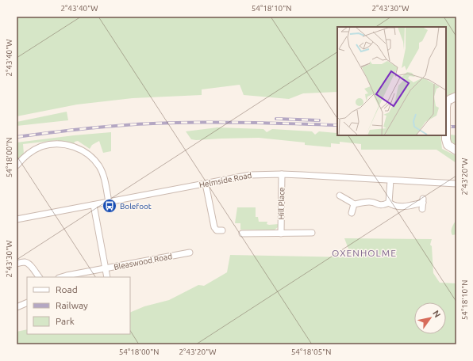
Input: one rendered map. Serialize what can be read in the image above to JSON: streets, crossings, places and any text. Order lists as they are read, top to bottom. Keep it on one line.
{"streets":{"street":["Helmside Road","Hill Place","Bleaswood Road"]},"crossings":[["Helmside Road","Hill Place"],["Helmside Road","Bleaswood Road"]],"districts":["OXENHOLME"],"places":{"bus stop":["Bolefoot"]},"legend":["Road","Railway","Park"],"north":"top right","coordinates":["2°43'40\"W","54°18'10\"N","2°43'30\"W","54°18'00\"N","2°43'20\"W","54°18'05\"N"]}
